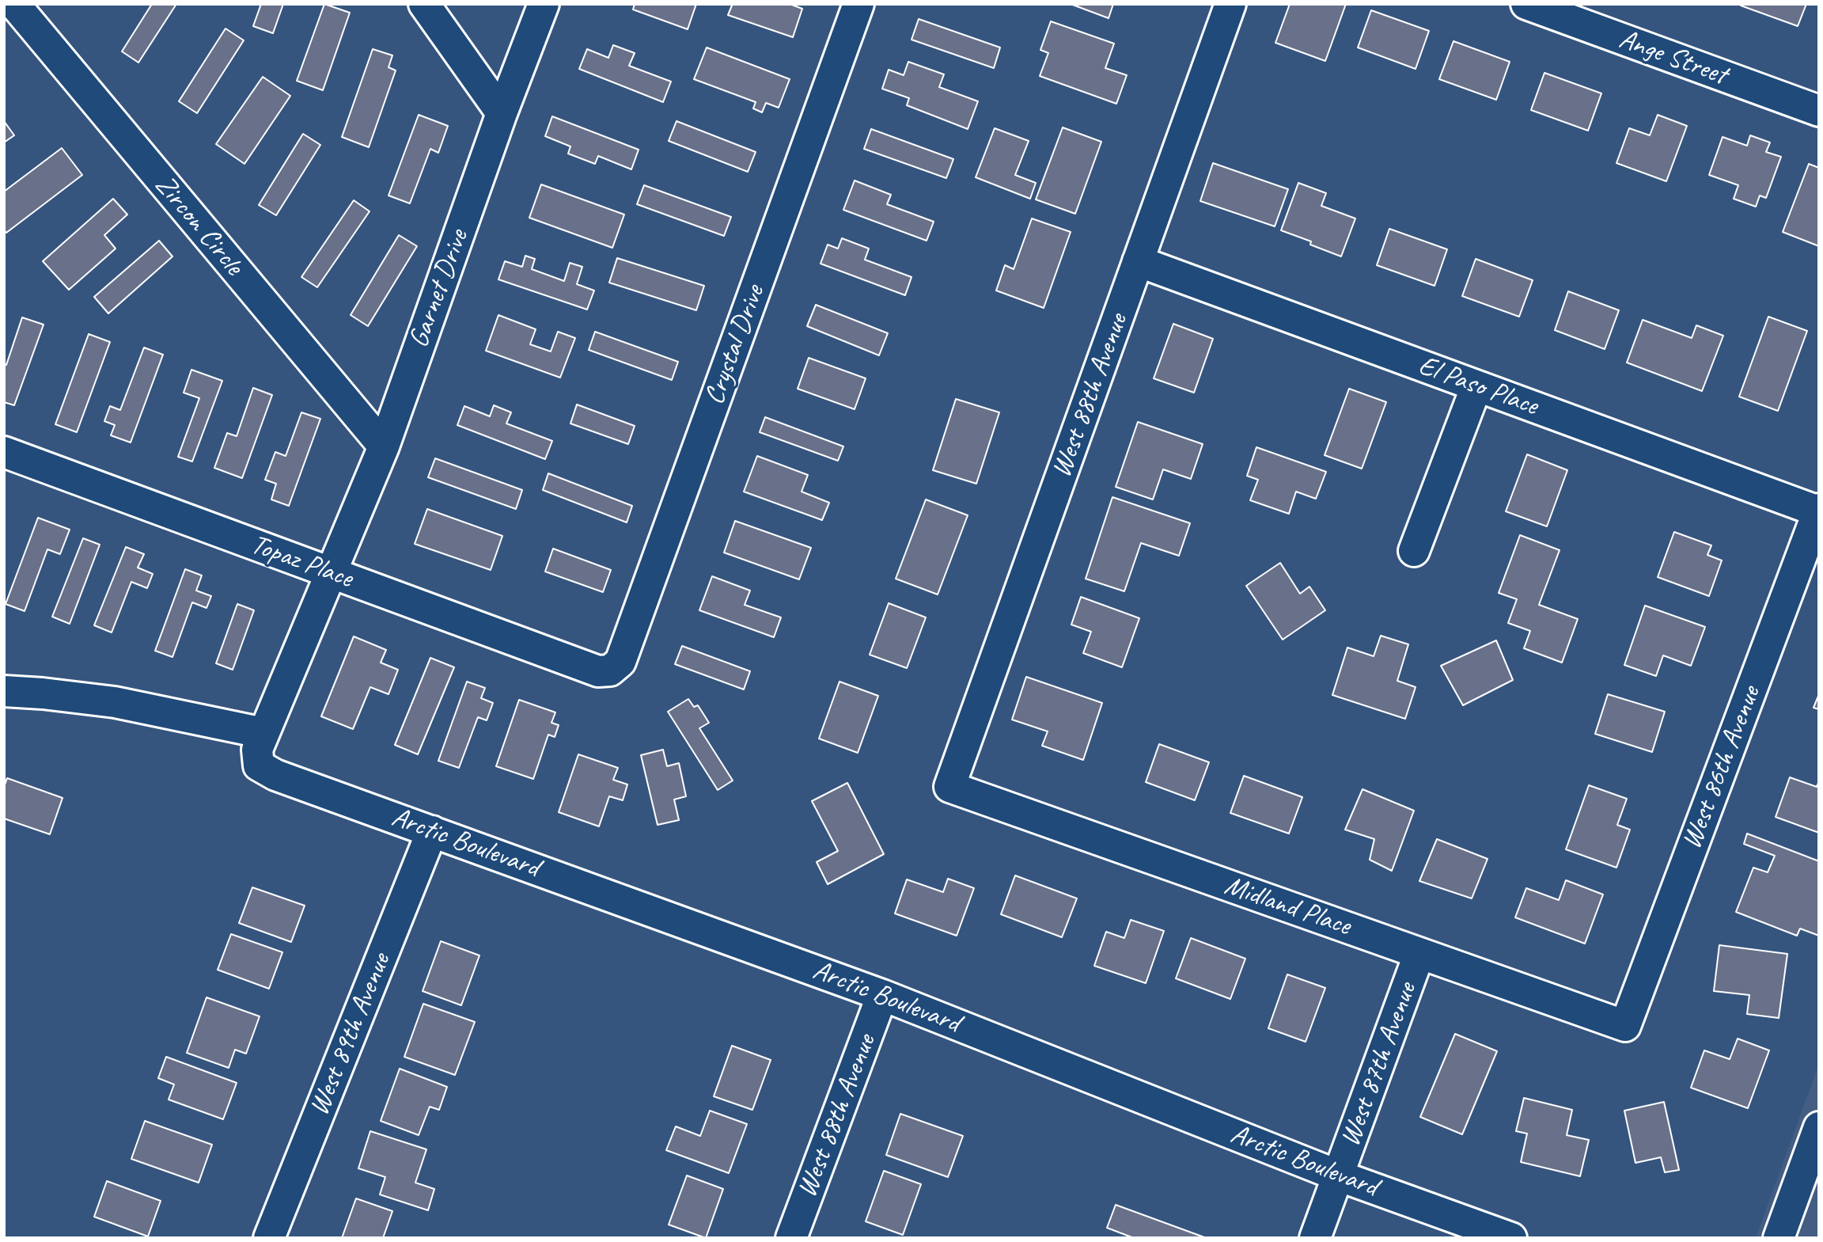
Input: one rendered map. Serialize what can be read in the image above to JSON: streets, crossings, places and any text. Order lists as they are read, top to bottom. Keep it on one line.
{"streets":{"street":["Ange Street","Zircon Circle","Garnet Drive","Crystal Drive","El Paso Place","West 88th Avenue","Topaz Place","West 86th Avenue","Arctic Boulevard","Midland Place","West 89th Avenue","West 87th Avenue"]},"crossings":[["Zircon Circle","Garnet Drive"],["Garnet Drive","Topaz Place"],["Garnet Drive","Arctic Boulevard"],["Crystal Drive","Topaz Place"],["El Paso Place","West 88th Avenue"],["El Paso Place","West 86th Avenue"],["West 88th Avenue","Arctic Boulevard"],["West 88th Avenue","Midland Place"],["West 86th Avenue","Midland Place"],["Arctic Boulevard","West 89th Avenue"],["Arctic Boulevard","West 87th Avenue"],["Midland Place","West 87th Avenue"]]}
